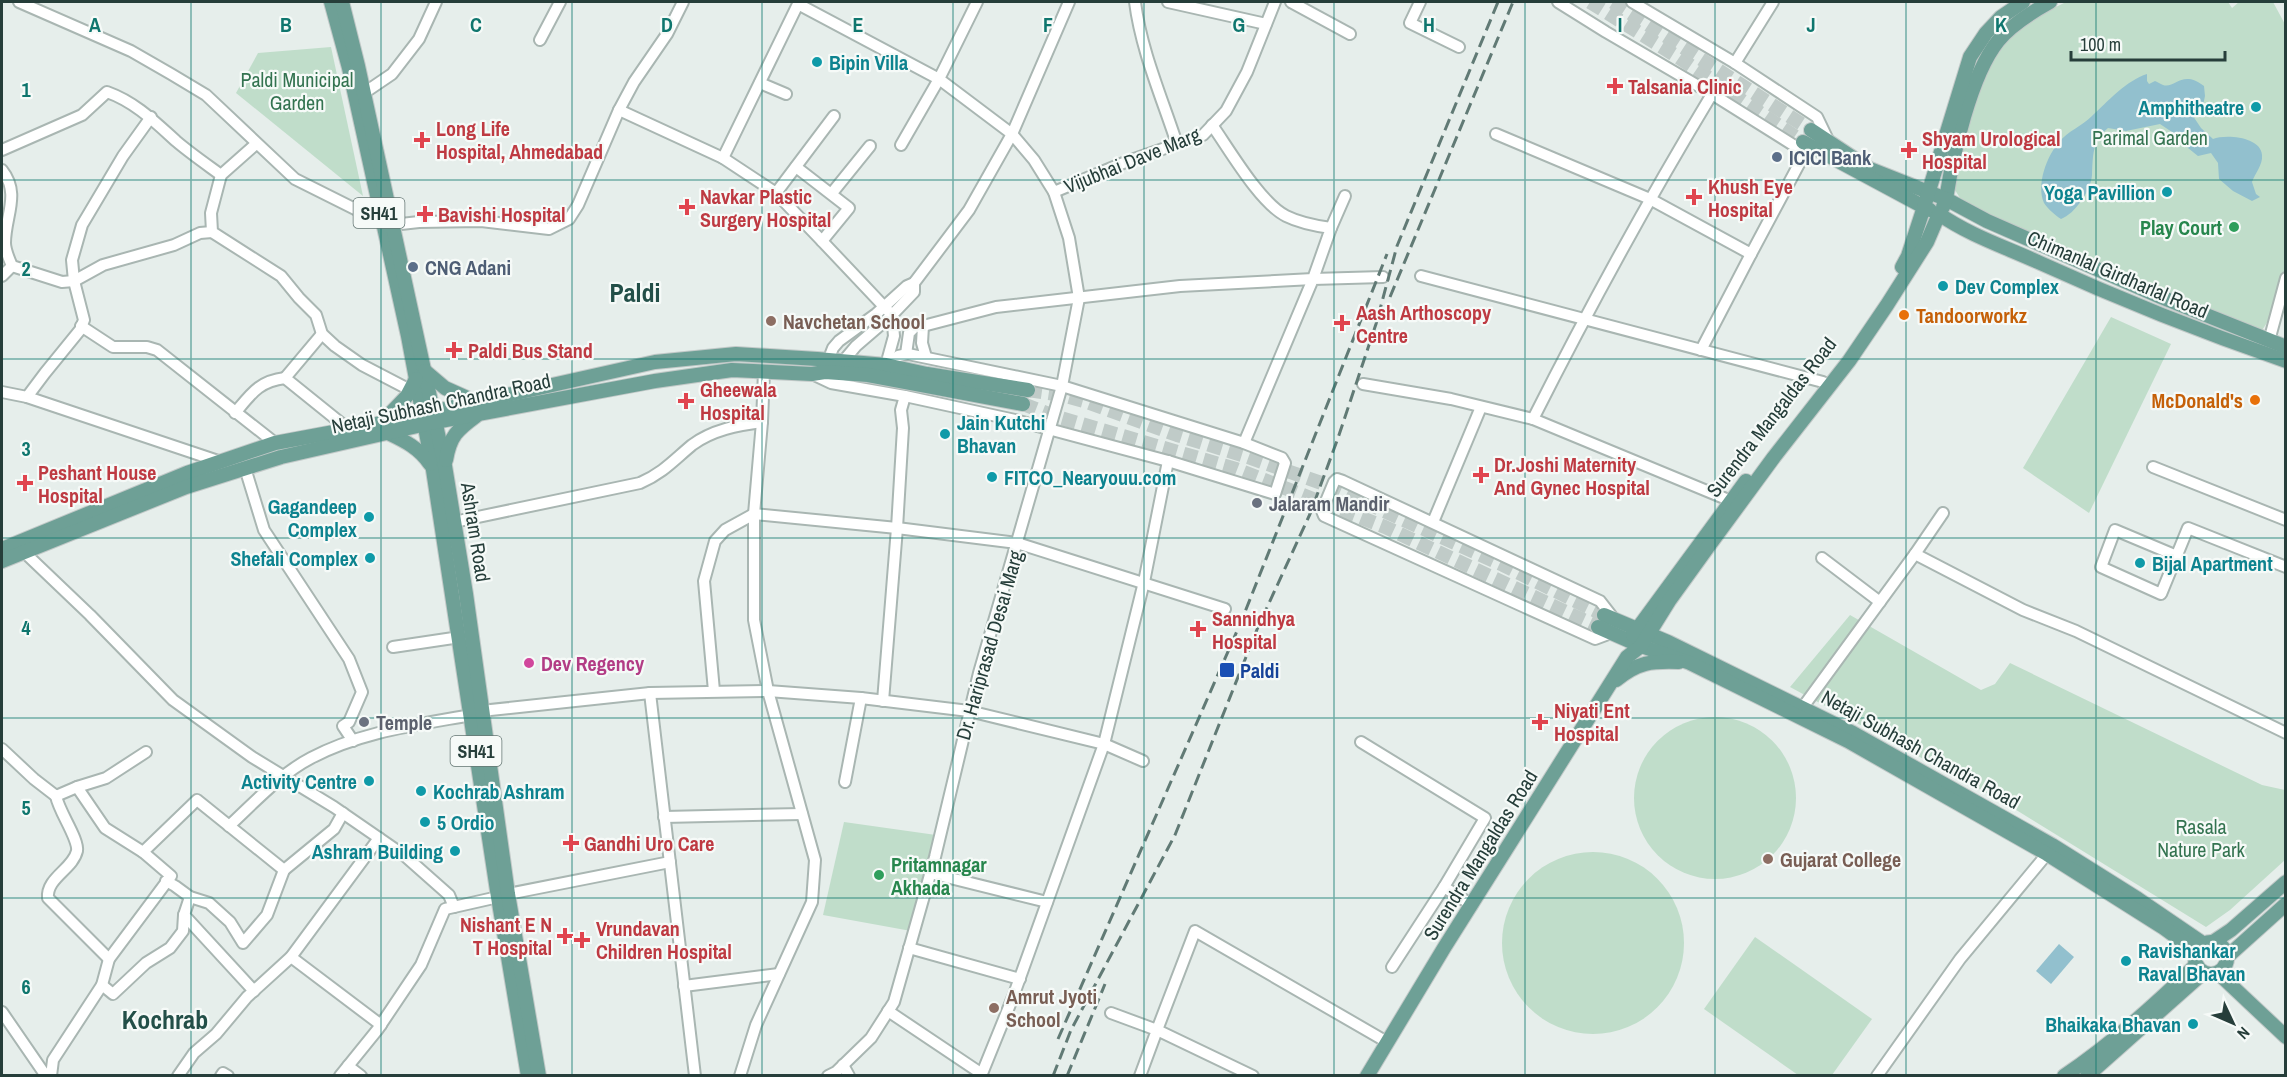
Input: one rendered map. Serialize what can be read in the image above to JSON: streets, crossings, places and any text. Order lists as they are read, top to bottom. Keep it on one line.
{"streets":{"main road":["SH41","Chimanlal Girdharlal Road","Netaji Subhash Chandra Road","Surendra Mangaldas Road","Ashram Road"],"street":["Vijubhai Dave Marg","Dr. Hariprasad Desai Marg"]},"crossings":[["Vijubhai Dave Marg","Dr. Hariprasad Desai Marg"],["Chimanlal Girdharlal Road","Surendra Mangaldas Road"],["Netaji Subhash Chandra Road","Surendra Mangaldas Road"],["Netaji Subhash Chandra Road","Ashram Road"]],"districts":["Paldi","Kochrab"],"parks":["Paldi Municipal Garden","Parimal Garden","Rasala Nature Park"],"places":{"other":["Bipin Villa","Amphitheatre","ICICI Bank","Yoga Pavillion","Play Court","CNG Adani","Dev Complex","Tandoorworkz","Navchetan School","McDonald's","Jain Kutchi Bhavan","FITCO_Nearyouu.com","Jalaram Mandir","Gagandeep Complex","Shefali Complex","Bijal Apartment","Dev Regency","Temple","Activity Centre","Kochrab Ashram","5 Ordio","Ashram Building","Gujarat College","Pritamnagar Akhada","Ravishankar Raval Bhavan","Amrut Jyoti School","Bhaikaka Bhavan"],"health":["Talsania Clinic","Long Life Hospital, Ahmedabad","Shyam Urological Hospital","Khush Eye Hospital","Navkar Plastic Surgery Hospital","Bavishi Hospital","Aash Arthoscopy Centre","Paldi Bus Stand","Gheewala Hospital","Dr.Joshi Maternity And Gynec Hospital","Peshant House Hospital","Sannidhya Hospital","Niyati Ent Hospital","Gandhi Uro Care","Nishant E N T Hospital","Vrundavan Children Hospital"],"transit":["Paldi"]},"scale_bar":"100 m","north":"bottom right","grid":{"columns":["A","B","C","D","E","F","G","H","I","J","K"],"rows":["1","2","3","4","5","6"]}}
